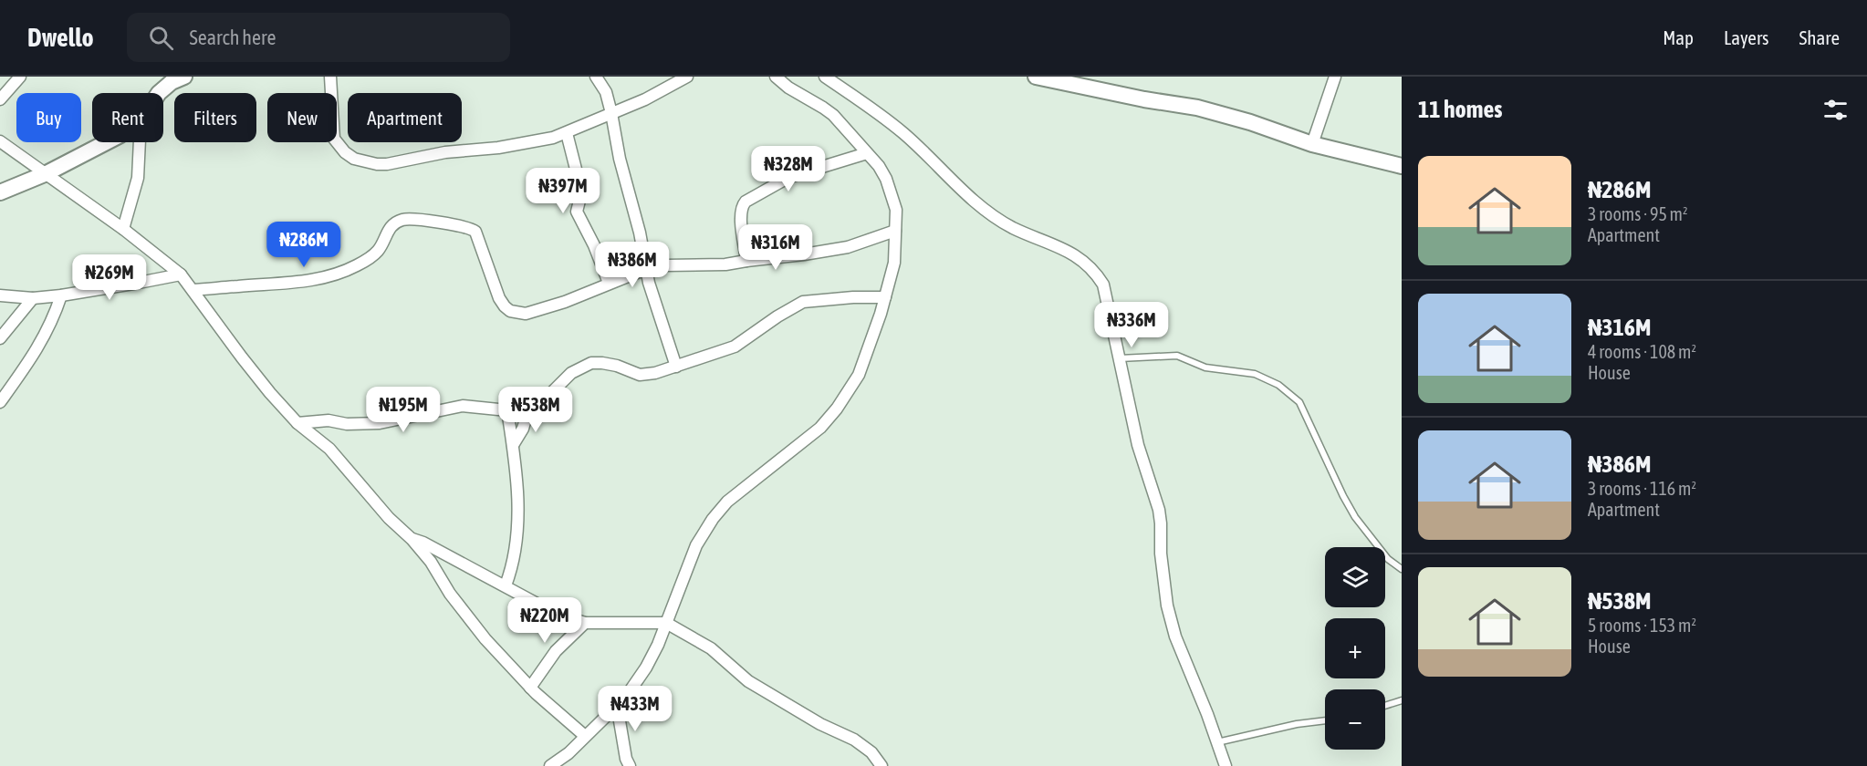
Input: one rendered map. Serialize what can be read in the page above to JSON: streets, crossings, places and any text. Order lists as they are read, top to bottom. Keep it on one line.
{"page":{"header":"Dwello","search":"Search here","nav":["Map","Layers","Share"],"heading":"11 homes","chip":["Buy","Rent","Filters","New","Apartment"],"list":[{"name":"₦286M","note":"3 rooms · 95 m² · Apartment"},{"name":"₦316M","note":"4 rooms · 108 m² · House"},{"name":"₦386M","note":"3 rooms · 116 m² · Apartment"},{"name":"₦538M","note":"5 rooms · 153 m² · House"}],"price":["₦328M","₦397M","₦286M","₦316M","₦386M","₦269M","₦336M","₦195M","₦538M","₦220M","₦433M"],"map_buttons":["+","−"]}}
